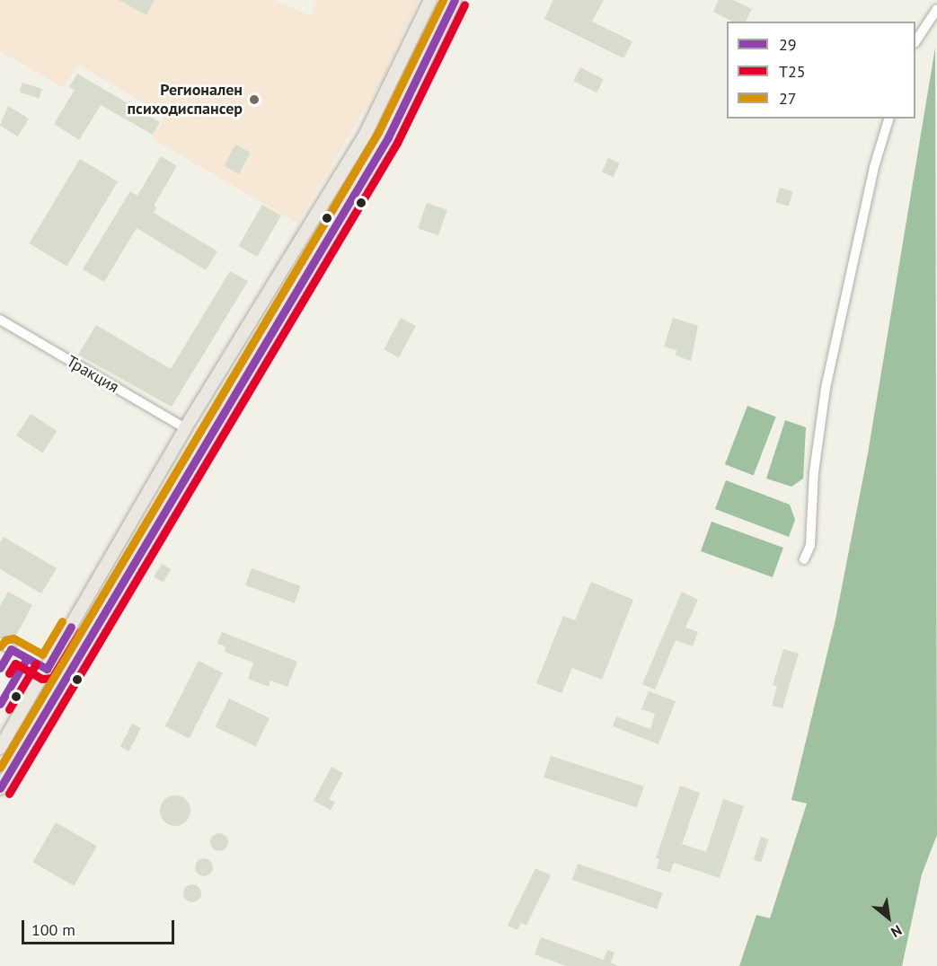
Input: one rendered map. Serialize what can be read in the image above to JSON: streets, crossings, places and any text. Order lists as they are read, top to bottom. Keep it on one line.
{"streets":{"street":["Тракция"]},"places":["Регионален психодиспансер"],"lines":["transit line 29","transit line 27","transit line Т25"],"legend":["29","Т25","27"],"scale_bar":"100 m","north":"bottom right"}
